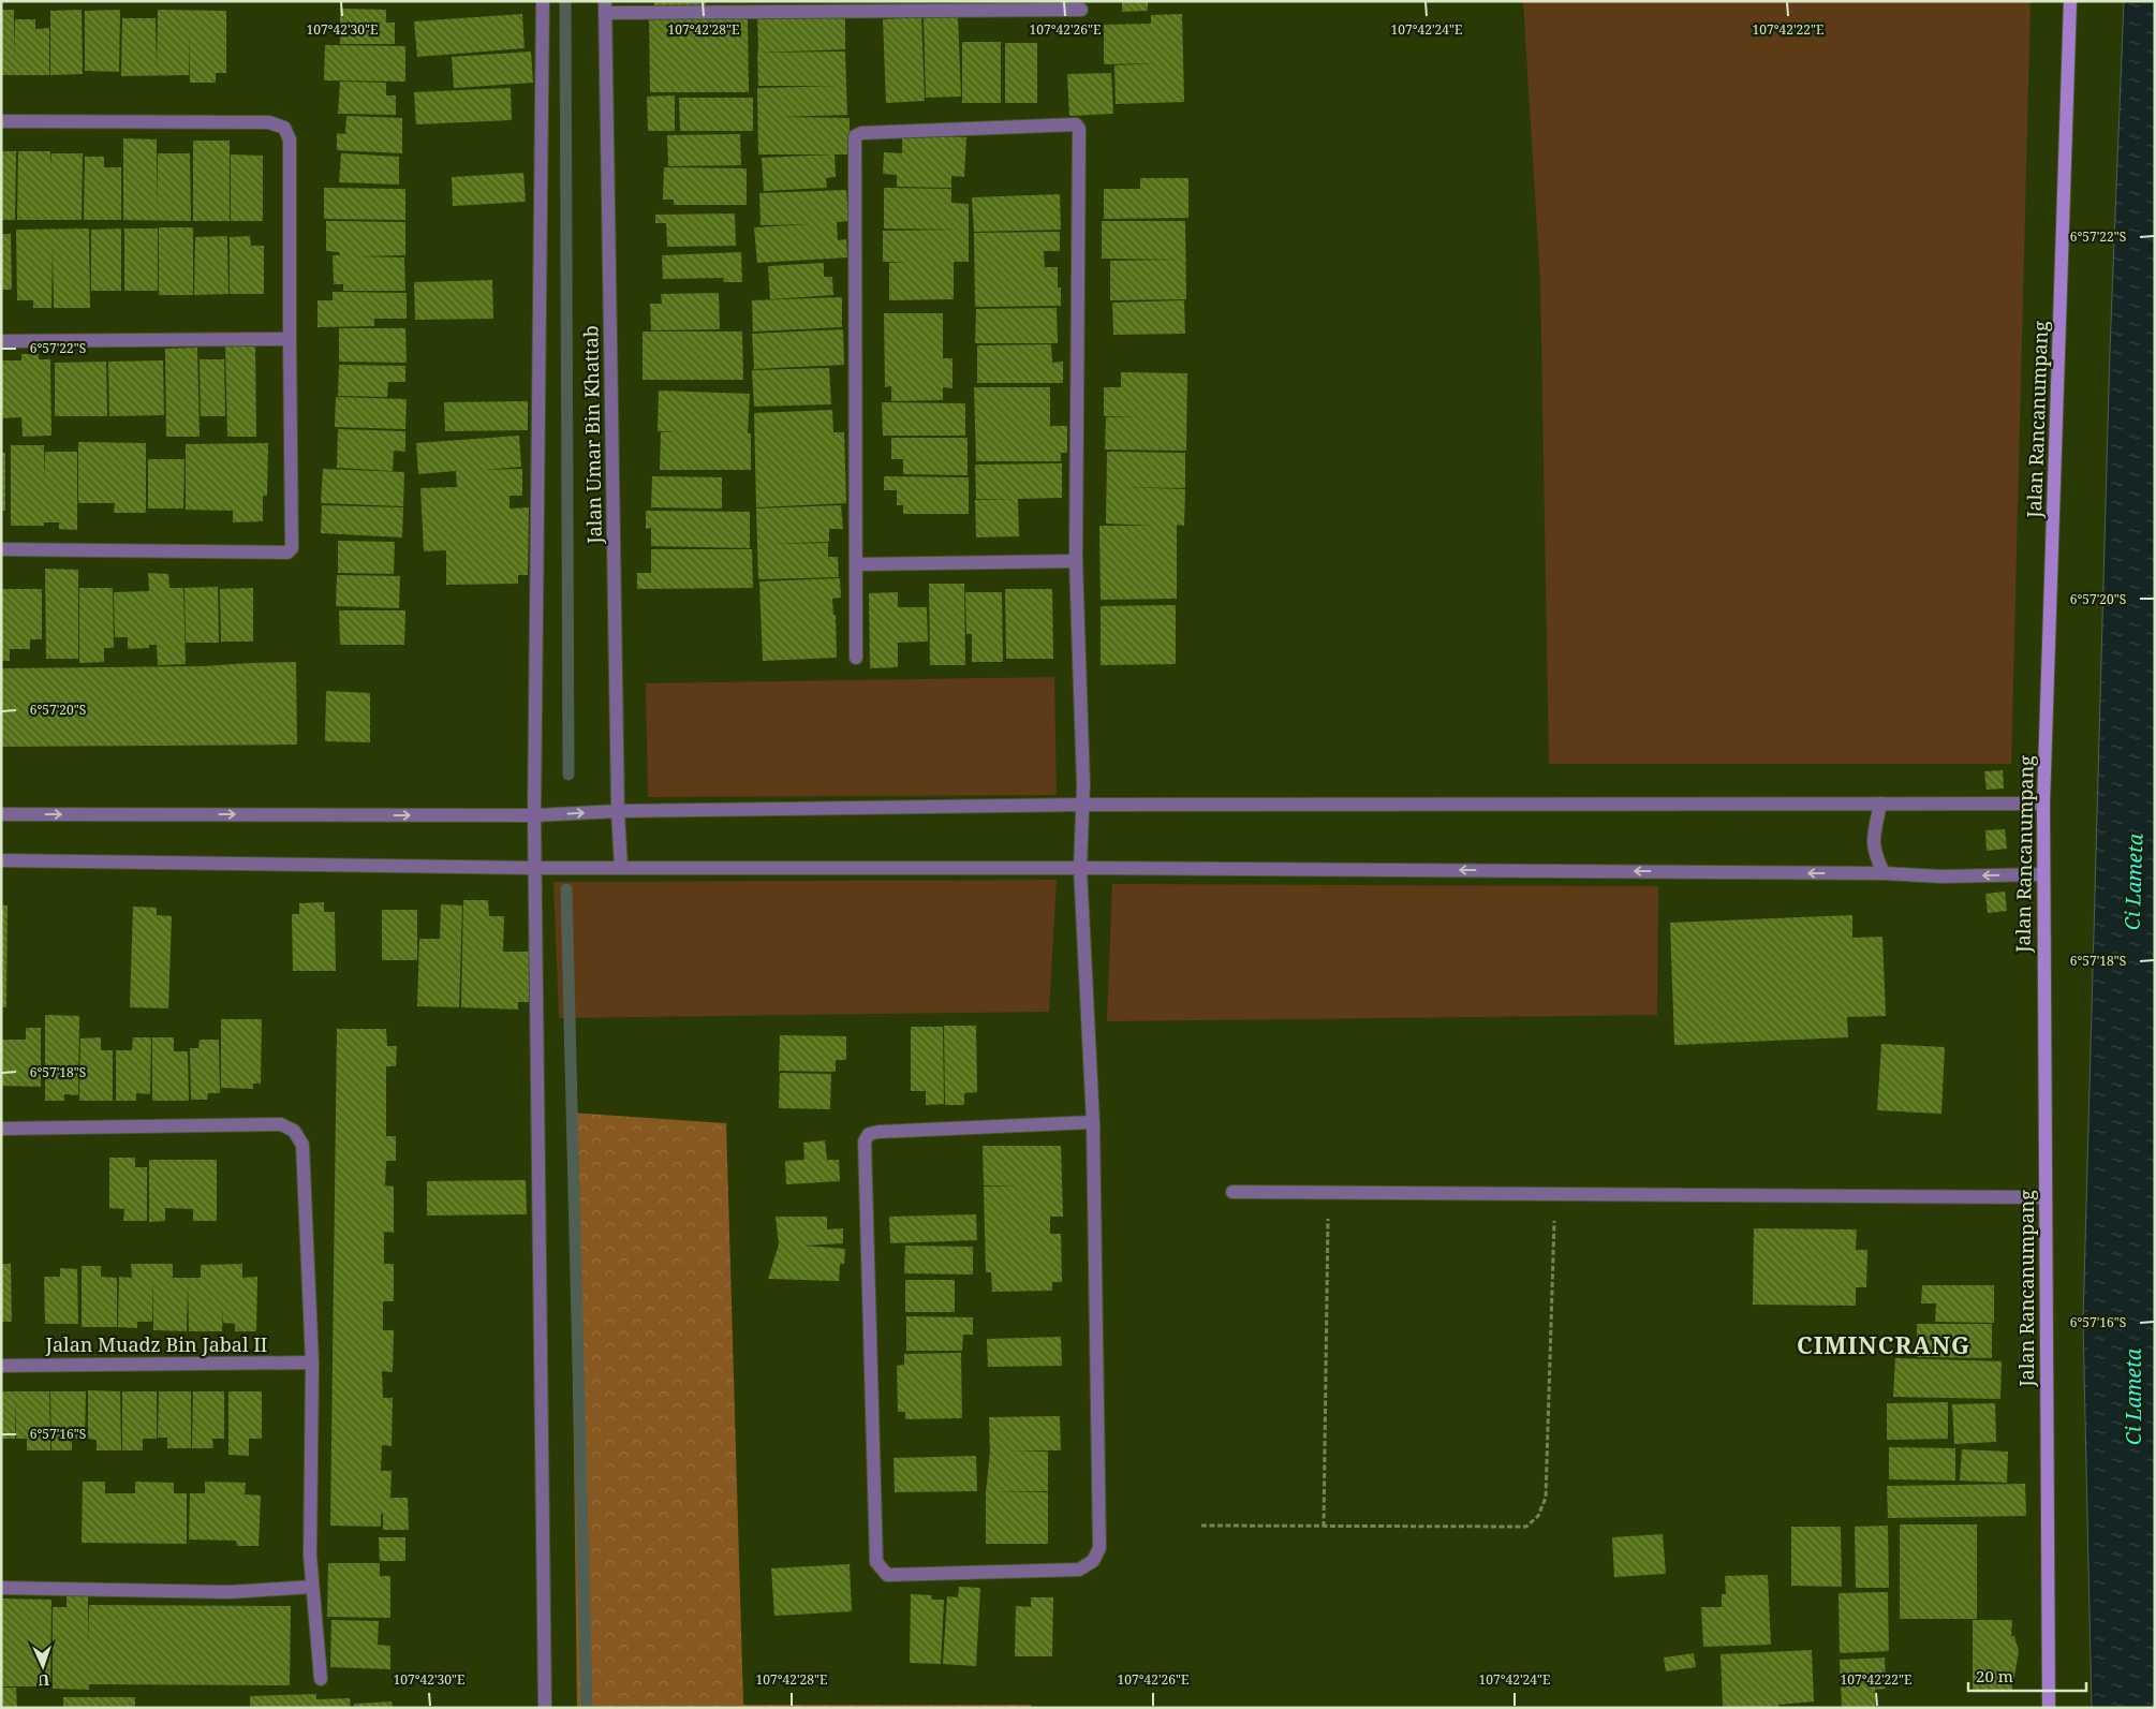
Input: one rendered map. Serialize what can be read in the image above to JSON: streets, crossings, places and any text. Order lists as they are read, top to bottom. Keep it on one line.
{"streets":{"main road":["Jalan Rancanumpang"],"street":["Jalan Umar Bin Khattab","Jalan Muadz Bin Jabal II"]},"districts":["CIMINCRANG"],"water":["Ci Lameta"],"scale_bar":"20 m","north":"bottom","coordinates":["107°42'26\"E","107°42'24\"E","107°42'22\"E","107°42'30\"E","107°42'28\"E","6°57'22\"S","6°57'20\"S","6°57'18\"S","6°57'16\"S"]}
